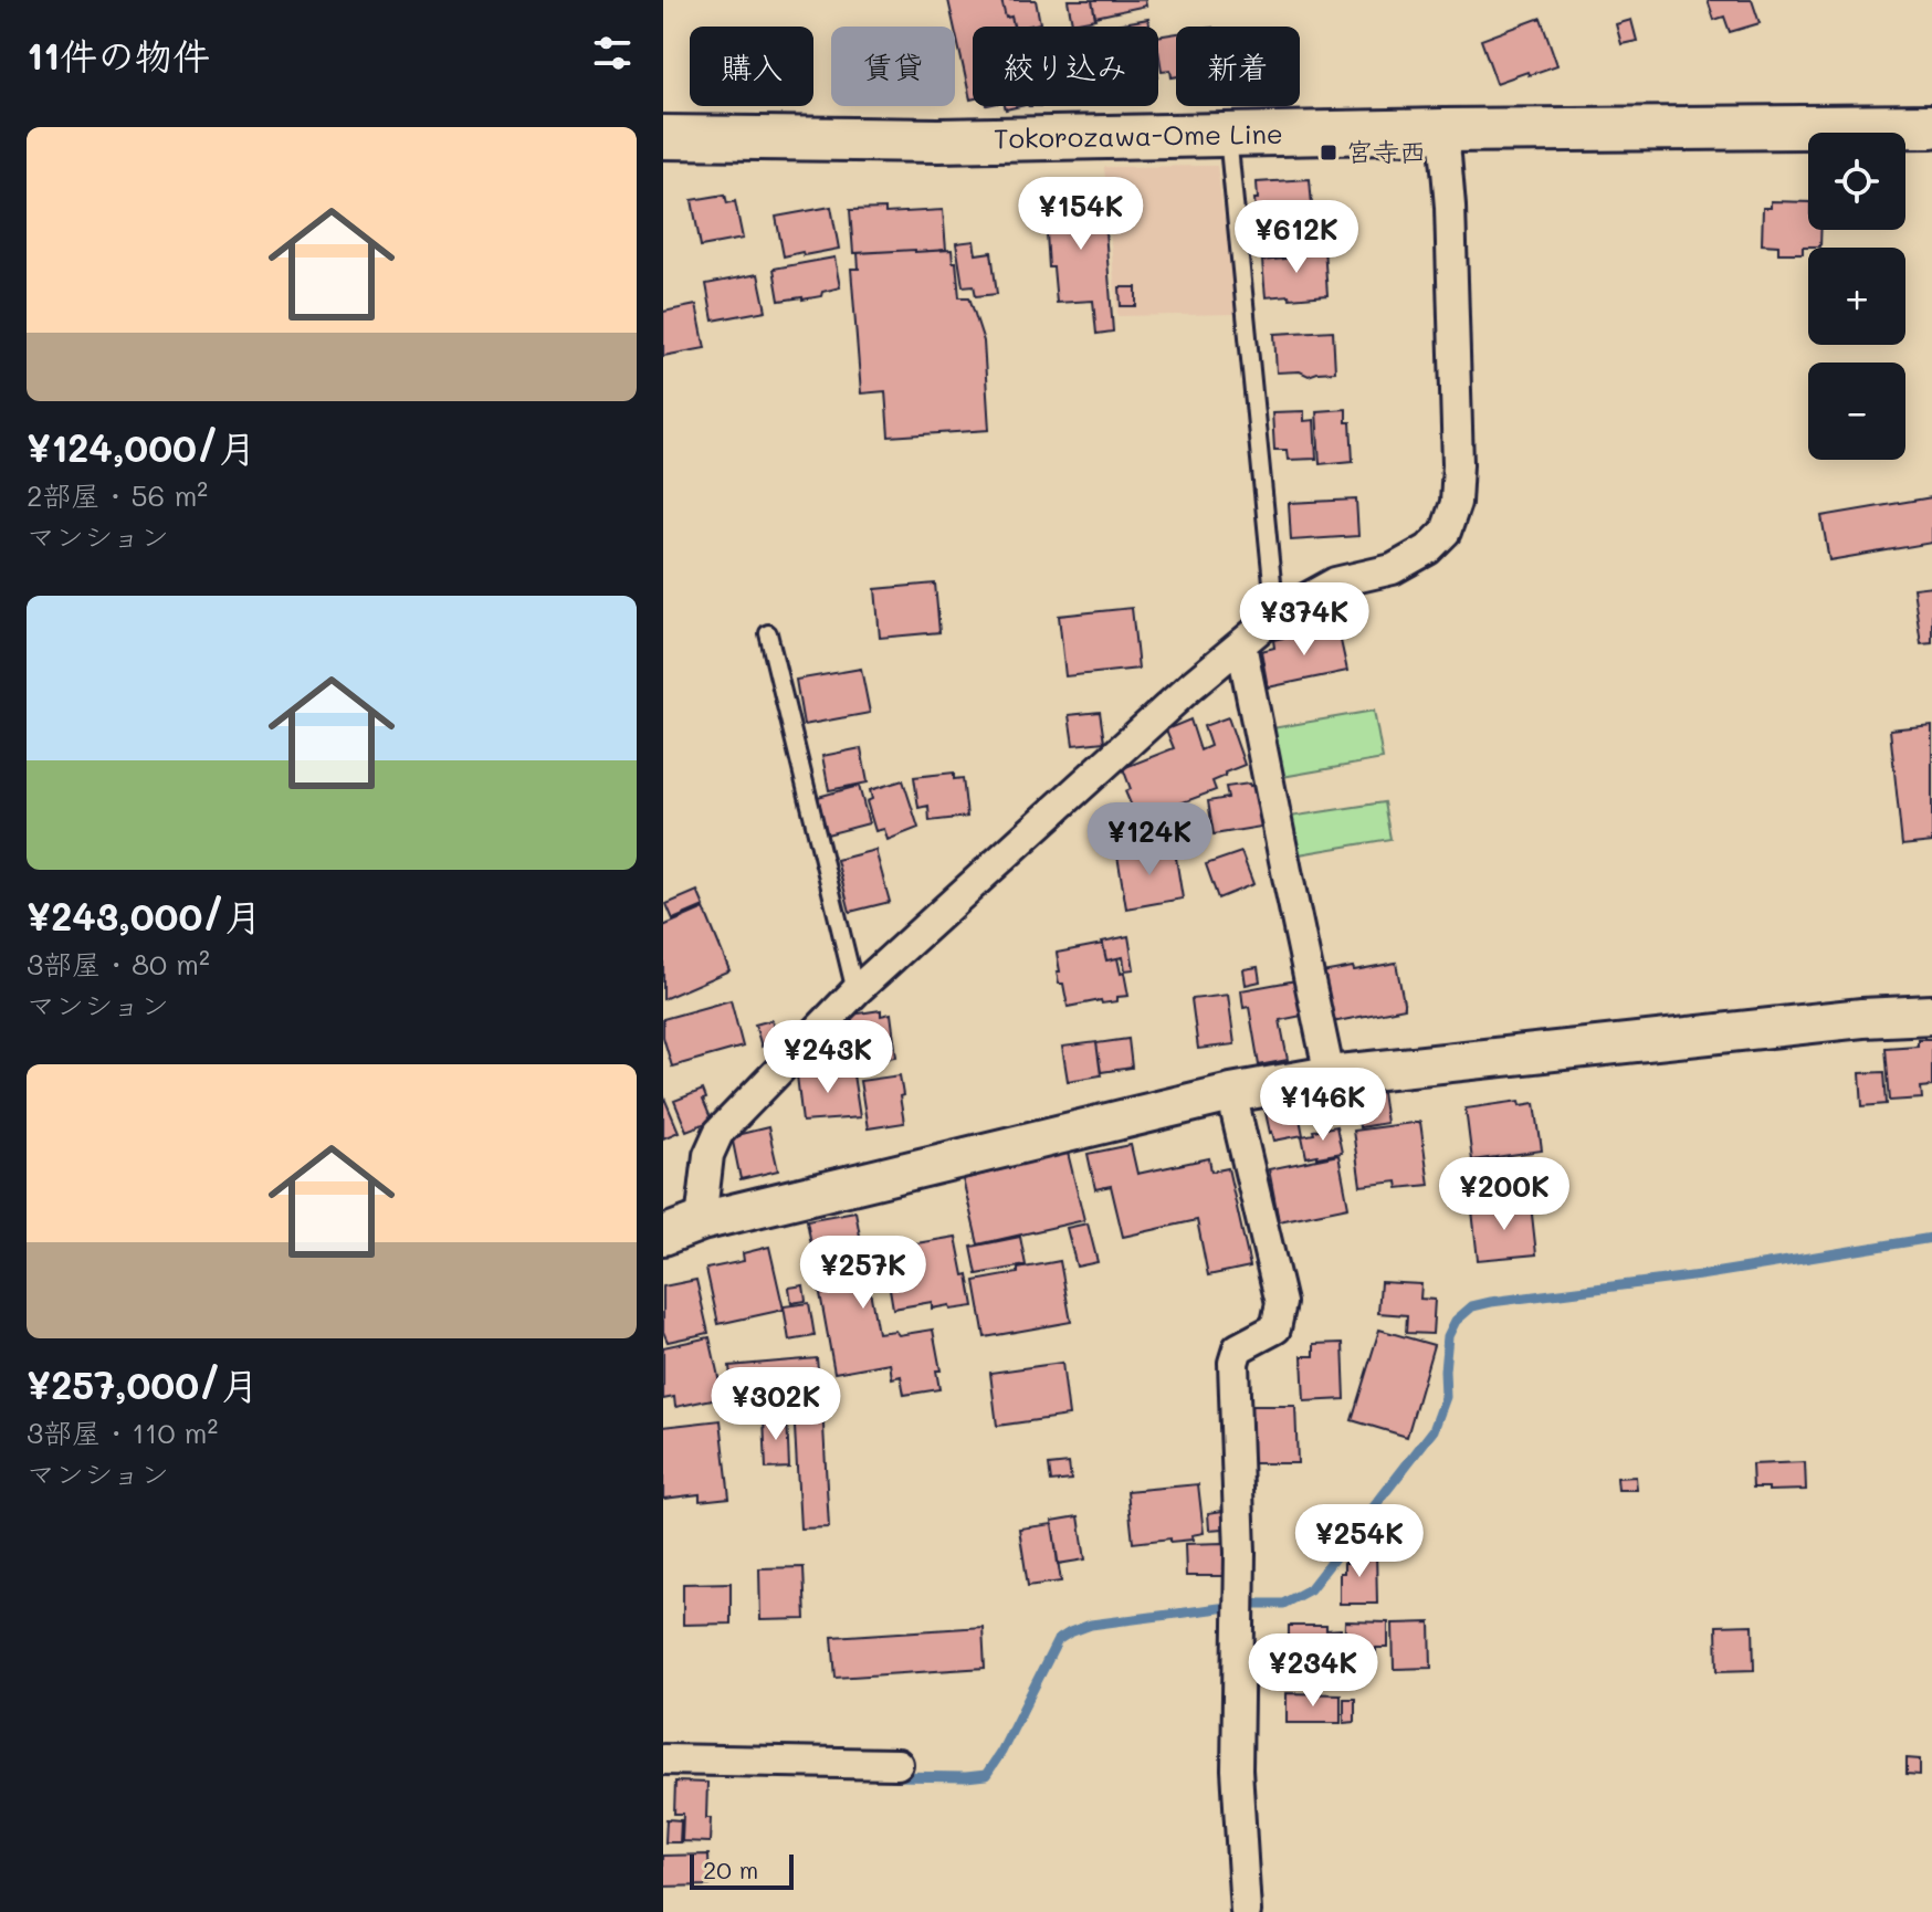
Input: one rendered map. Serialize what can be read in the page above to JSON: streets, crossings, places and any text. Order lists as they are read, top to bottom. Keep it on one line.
{"streets":{"main road":["Tokorozawa-Ome Line"]},"places":{"transit":["宮寺西"]},"scale_bar":"20 m","page":{"heading":"11件の物件","chip":["購入","賃貸","絞り込み","新着"],"list":[{"name":"¥124,000/月","note":"2部屋 · 56 m² · マンション"},{"name":"¥243,000/月","note":"3部屋 · 80 m² · マンション"},{"name":"¥257,000/月","note":"3部屋 · 110 m² · マンション"}],"map_buttons":["+","−"],"price":["¥154K","¥612K","¥374K","¥124K","¥243K","¥146K","¥200K","¥257K","¥302K","¥254K","¥234K"],"scale":"20 m"}}
